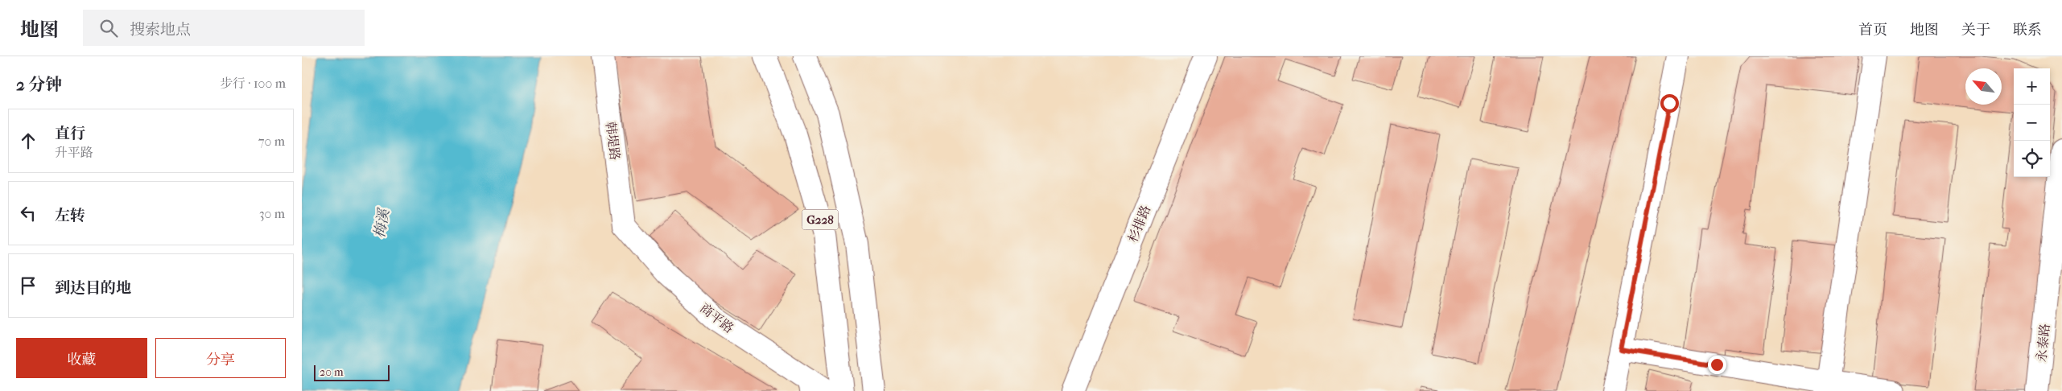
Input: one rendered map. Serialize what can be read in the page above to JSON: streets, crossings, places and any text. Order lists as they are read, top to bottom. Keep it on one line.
{"streets":{"main road":["韩堤路","G228","杉排路","商平路","永泰路"]},"crossings":[["韩堤路","商平路"]],"water":["梅溪"],"scale_bar":"20 m","north":"top left","page":{"header":"地图","search":"搜索地点","nav":["首页","地图","关于","联系"],"heading":["2 分钟","步行 · 100 m"],"map_buttons":["+","−"],"list":[["直行","升平路","70 m"],["左转","30 m"],"到达目的地"],"buttons":["收藏","分享"],"scale":"20 m"}}
